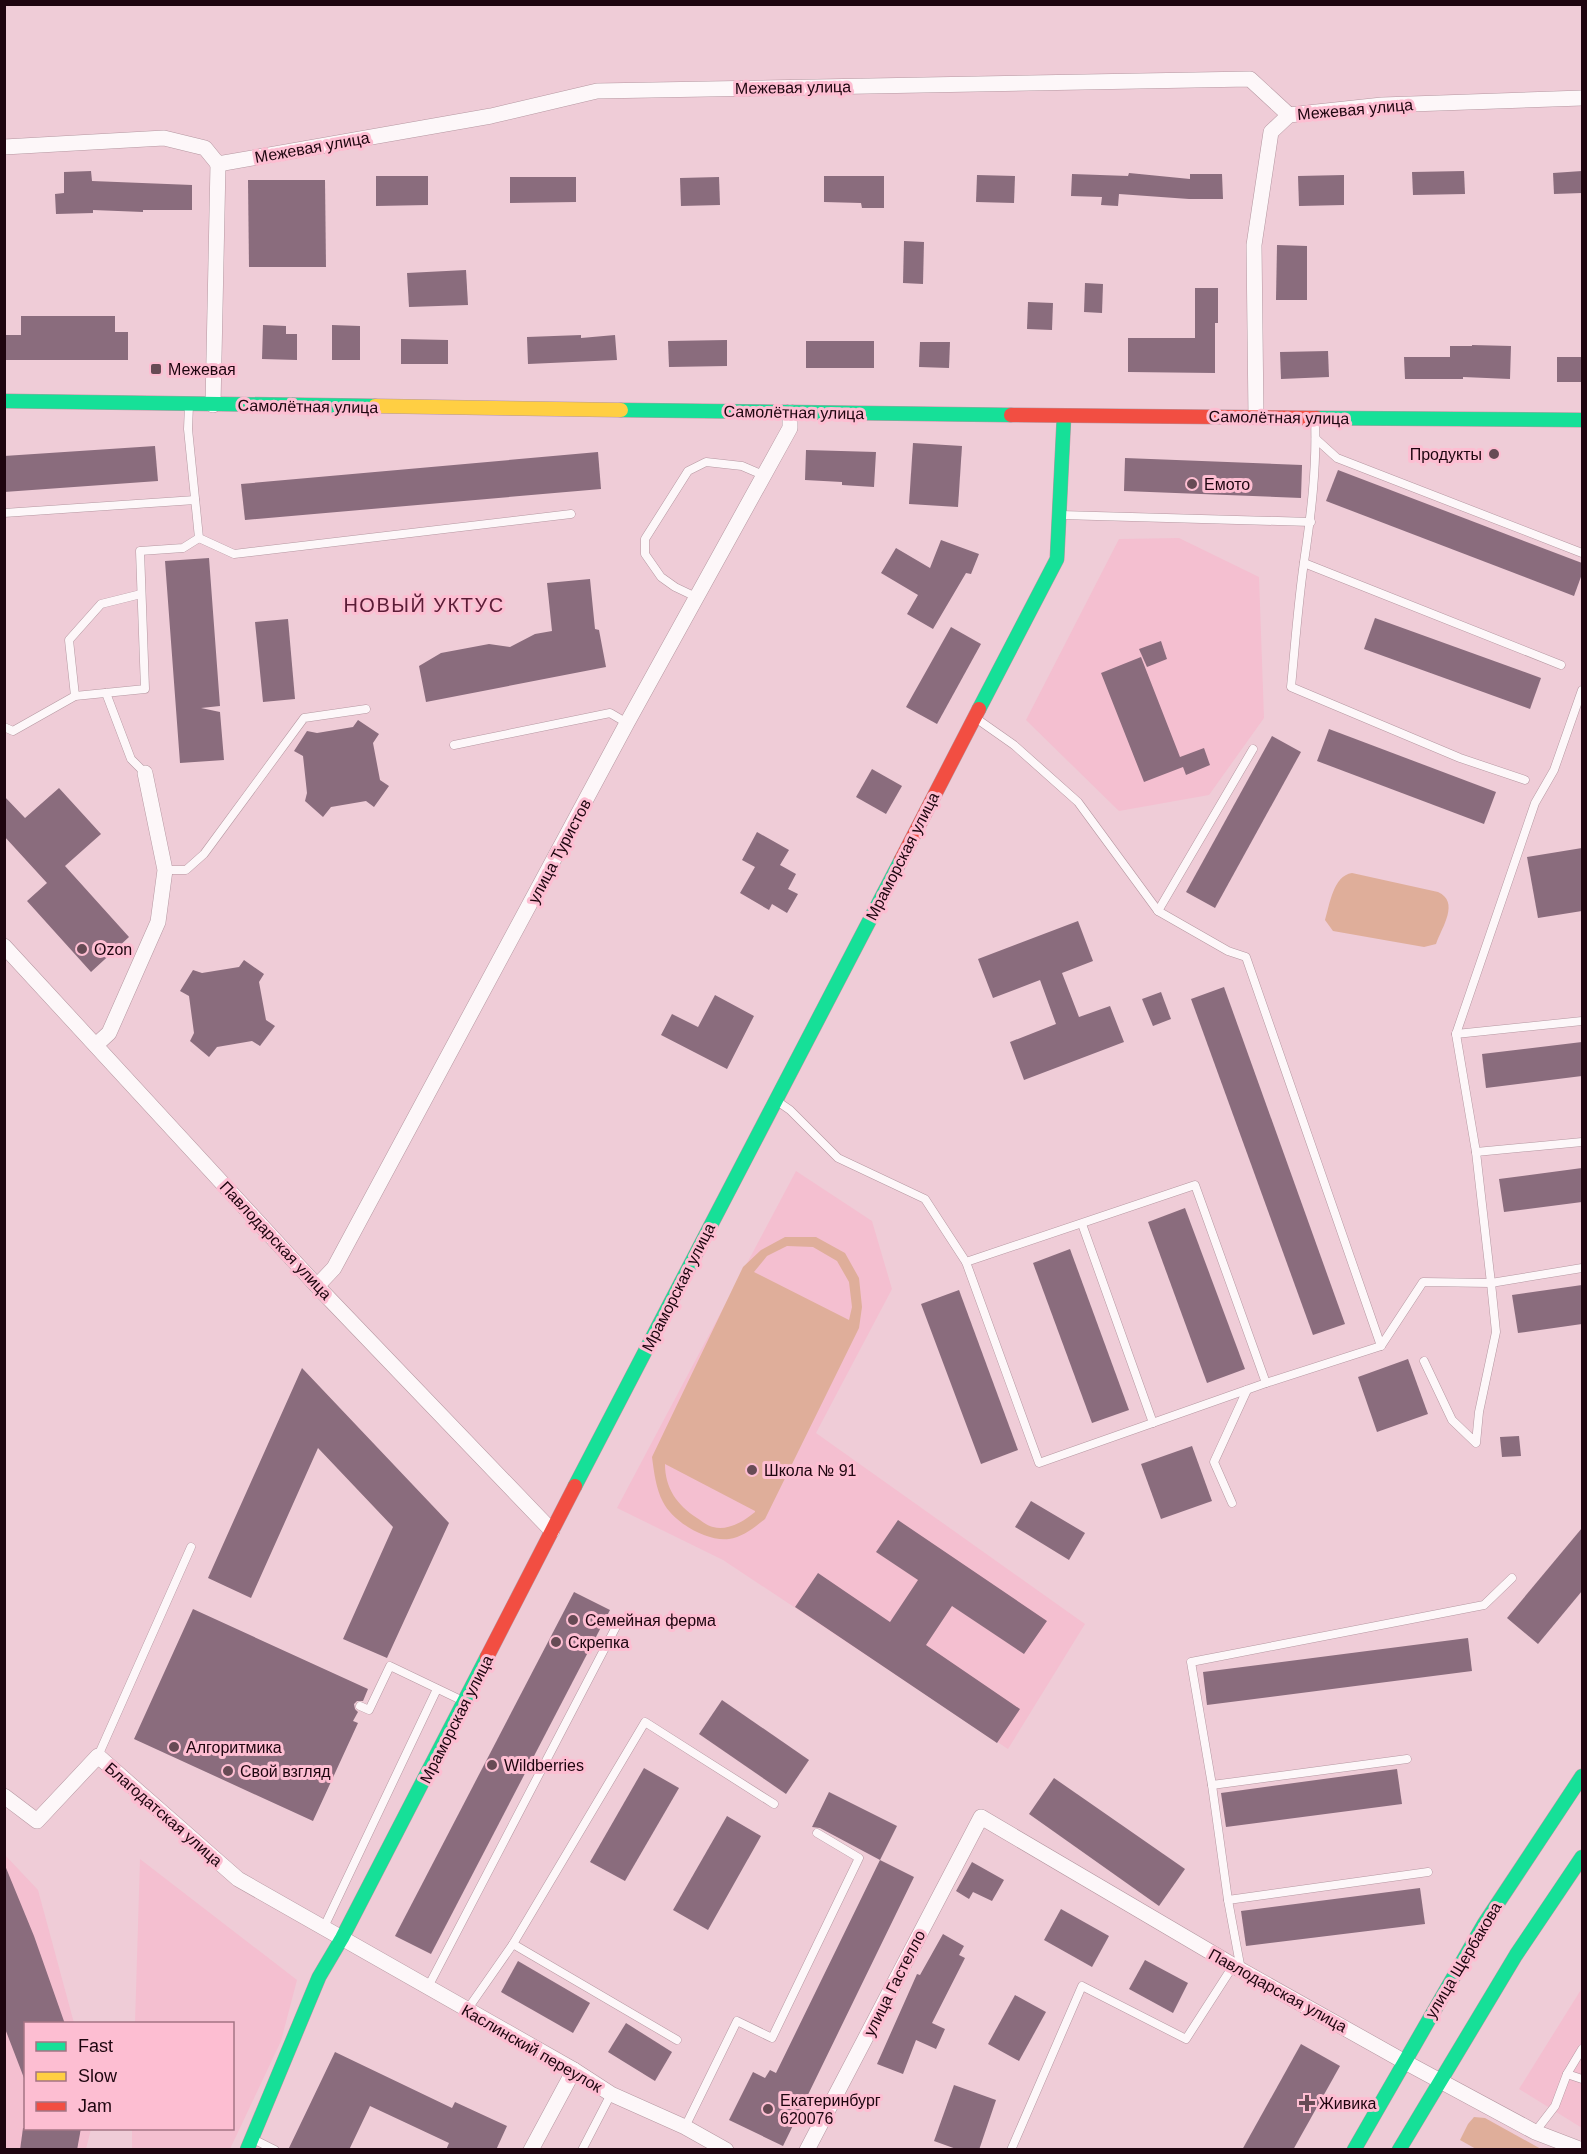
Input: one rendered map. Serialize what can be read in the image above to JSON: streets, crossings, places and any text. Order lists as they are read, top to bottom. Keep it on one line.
{"streets":{"main road":["Самолётная улица","Мраморская улица","улица Щербакова"],"street":["Межевая улица","улица Туристов","Павлодарская улица","Благодатская улица","улица Гастелло","Каслинский переулок"]},"crossings":[["Самолётная улица","улица Туристов"],["Самолётная улица","Мраморская улица"],["улица Туристов","Павлодарская улица"],["Мраморская улица","Павлодарская улица"],["Мраморская улица","Благодатская улица"],["Мраморская улица","Каслинский переулок"],["Павлодарская улица","улица Щербакова"],["Павлодарская улица","улица Гастелло"],["Благодатская улица","Каслинский переулок"]],"districts":["НОВЫЙ УКТУС"],"places":{"transit":["Межевая"],"other":["Продукты","Емото","Ozon","Школа № 91","Семейная ферма","Скрепка","Алгоритмика","Wildberries","Свой взгляд","Екатеринбург 620076"],"health":["Живика"]},"legend":["Fast","Slow","Jam"]}
